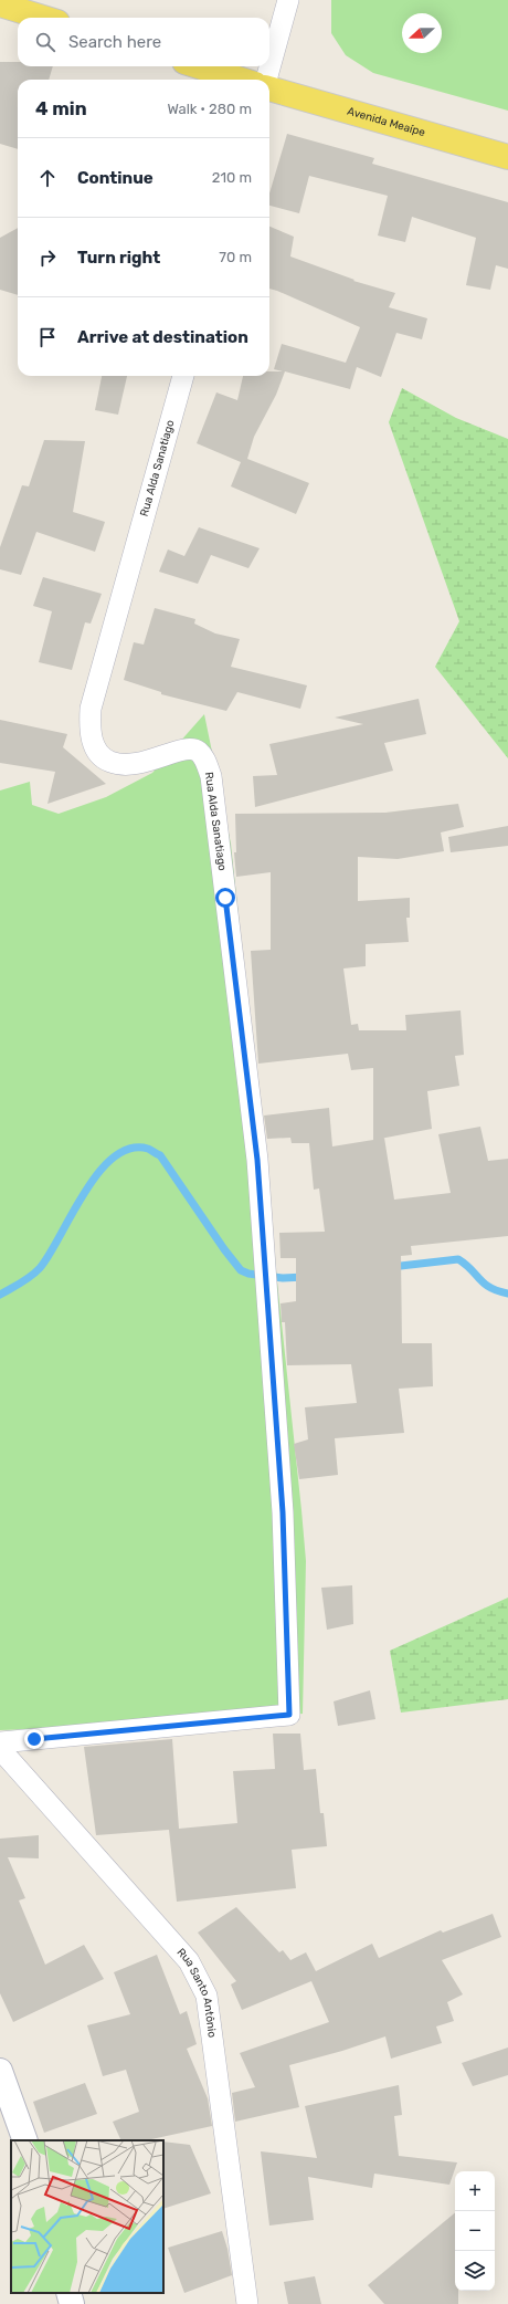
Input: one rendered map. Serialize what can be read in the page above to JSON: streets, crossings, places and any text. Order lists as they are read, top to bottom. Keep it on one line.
{"streets":{"main road":["Avenida Meaípe"],"street":["Rua Alda Sanatiago","Rua Santo Antônio"]},"north":"left","page":{"search":"Search here","heading":["4 min","Walk · 280 m"],"list":[["Continue","210 m"],["Turn right","70 m"],"Arrive at destination"],"map_buttons":["+","−"]}}
